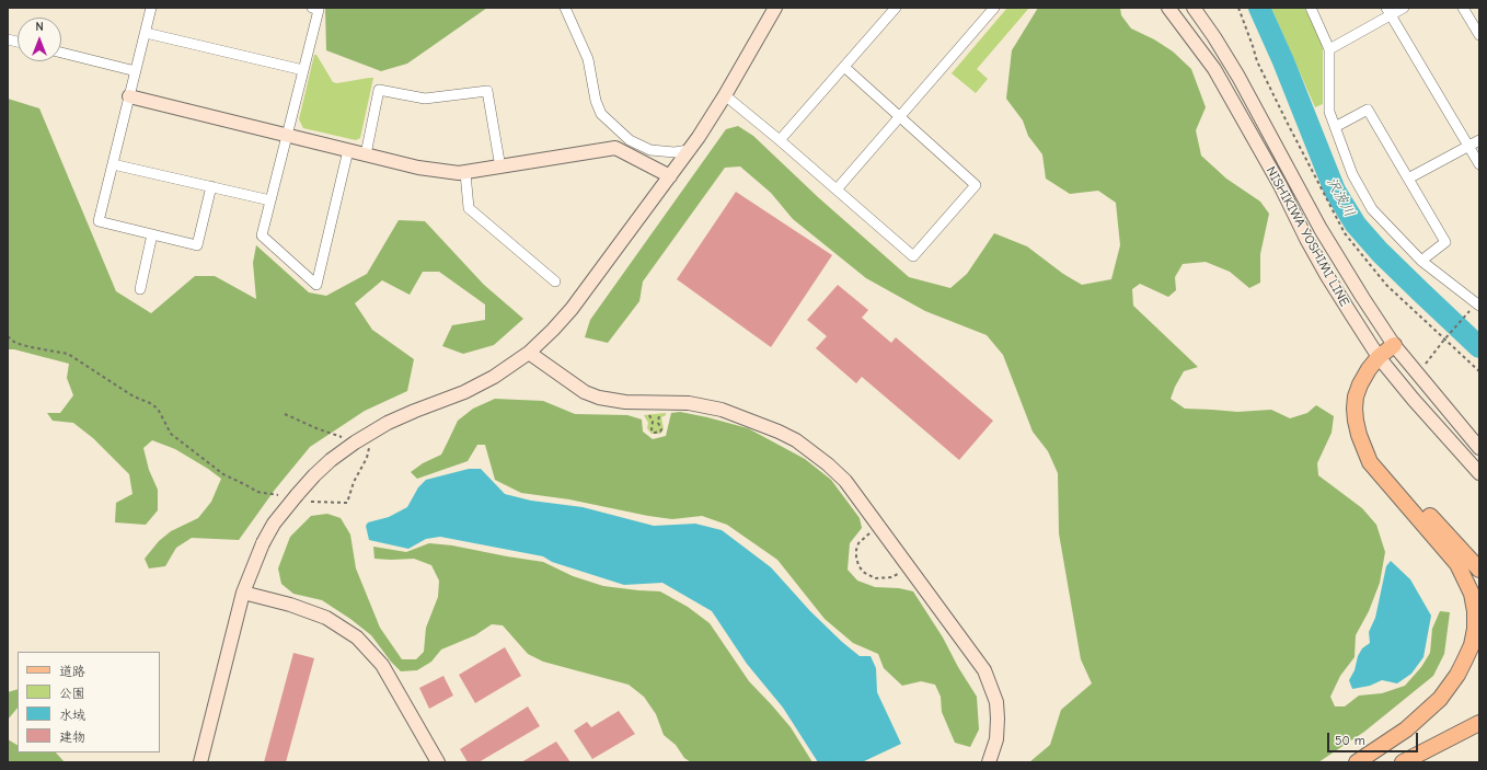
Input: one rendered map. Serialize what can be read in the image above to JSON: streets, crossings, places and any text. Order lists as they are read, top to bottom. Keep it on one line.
{"streets":{"street":["NISHIKIWA YOSHIMI LINE"]},"water":["沢波川"],"legend":["道路","公園","水域","建物"],"scale_bar":"50 m","north":"top"}
